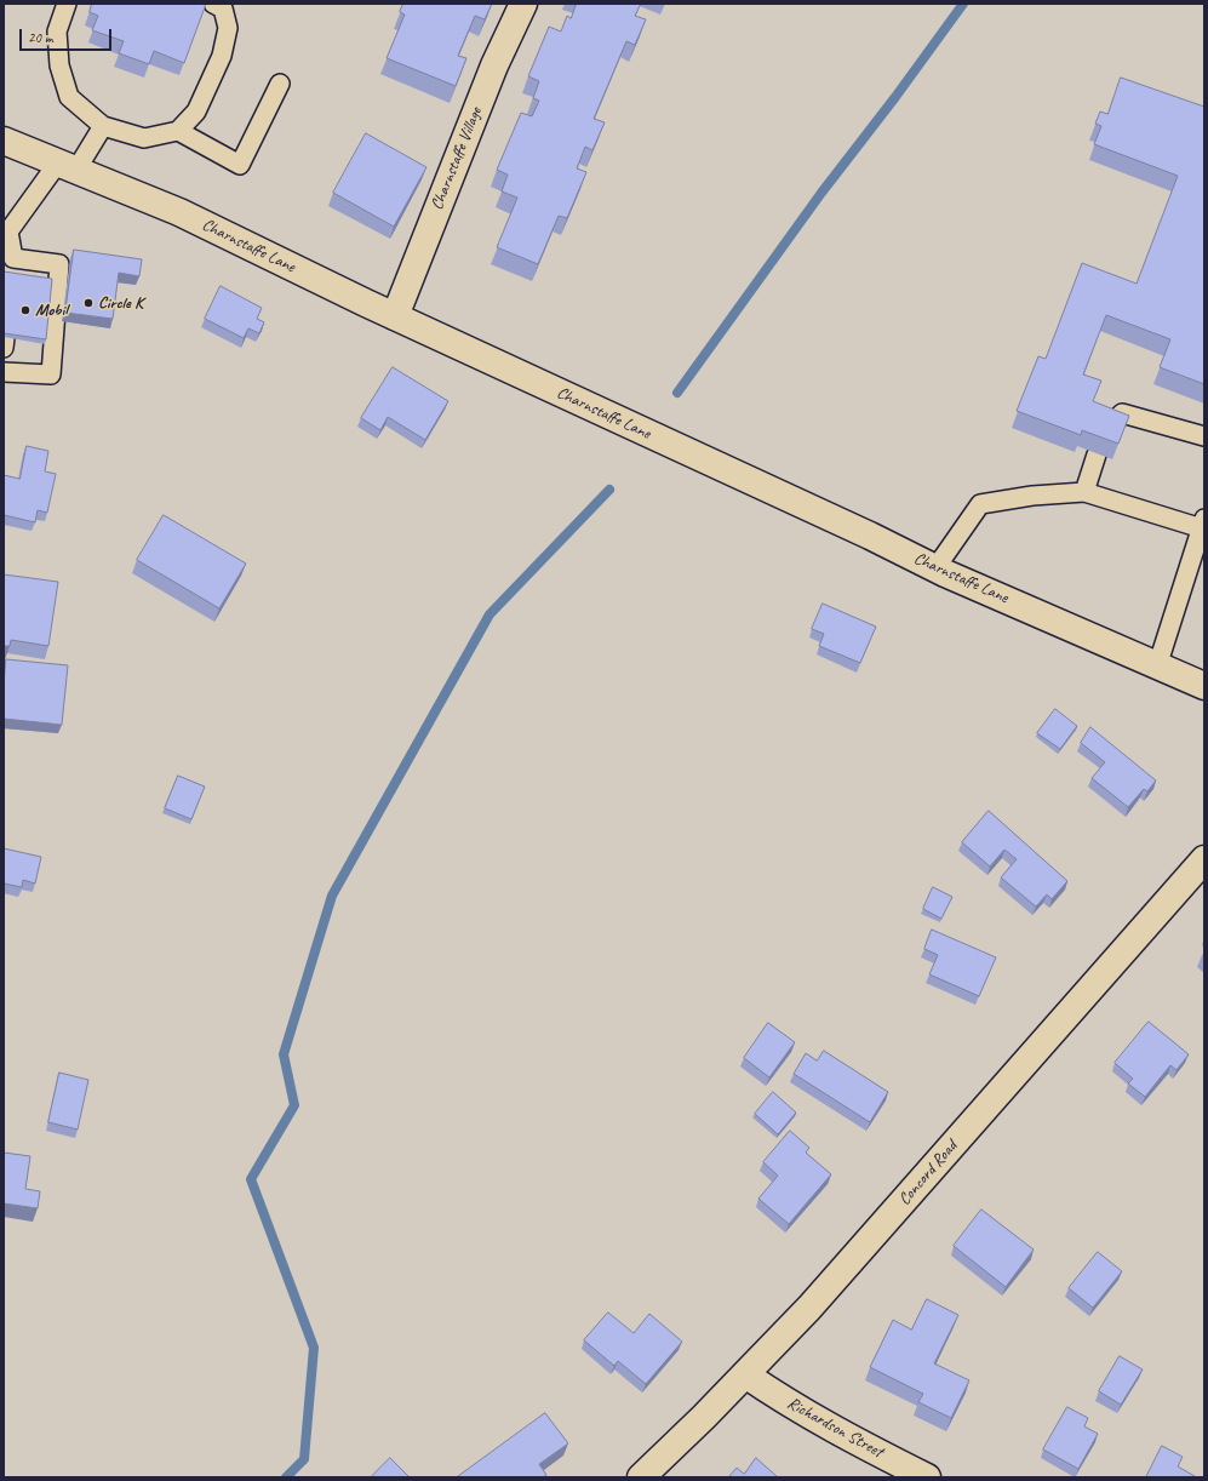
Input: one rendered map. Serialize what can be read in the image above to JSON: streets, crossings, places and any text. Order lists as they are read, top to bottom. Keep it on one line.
{"streets":{"main road":["Charnstaffe Village","Charnstaffe Lane","Concord Road","Richardson Street"]},"crossings":[["Charnstaffe Village","Charnstaffe Lane"],["Concord Road","Richardson Street"]],"places":["Circle K","Mobil"],"scale_bar":"20 m"}
